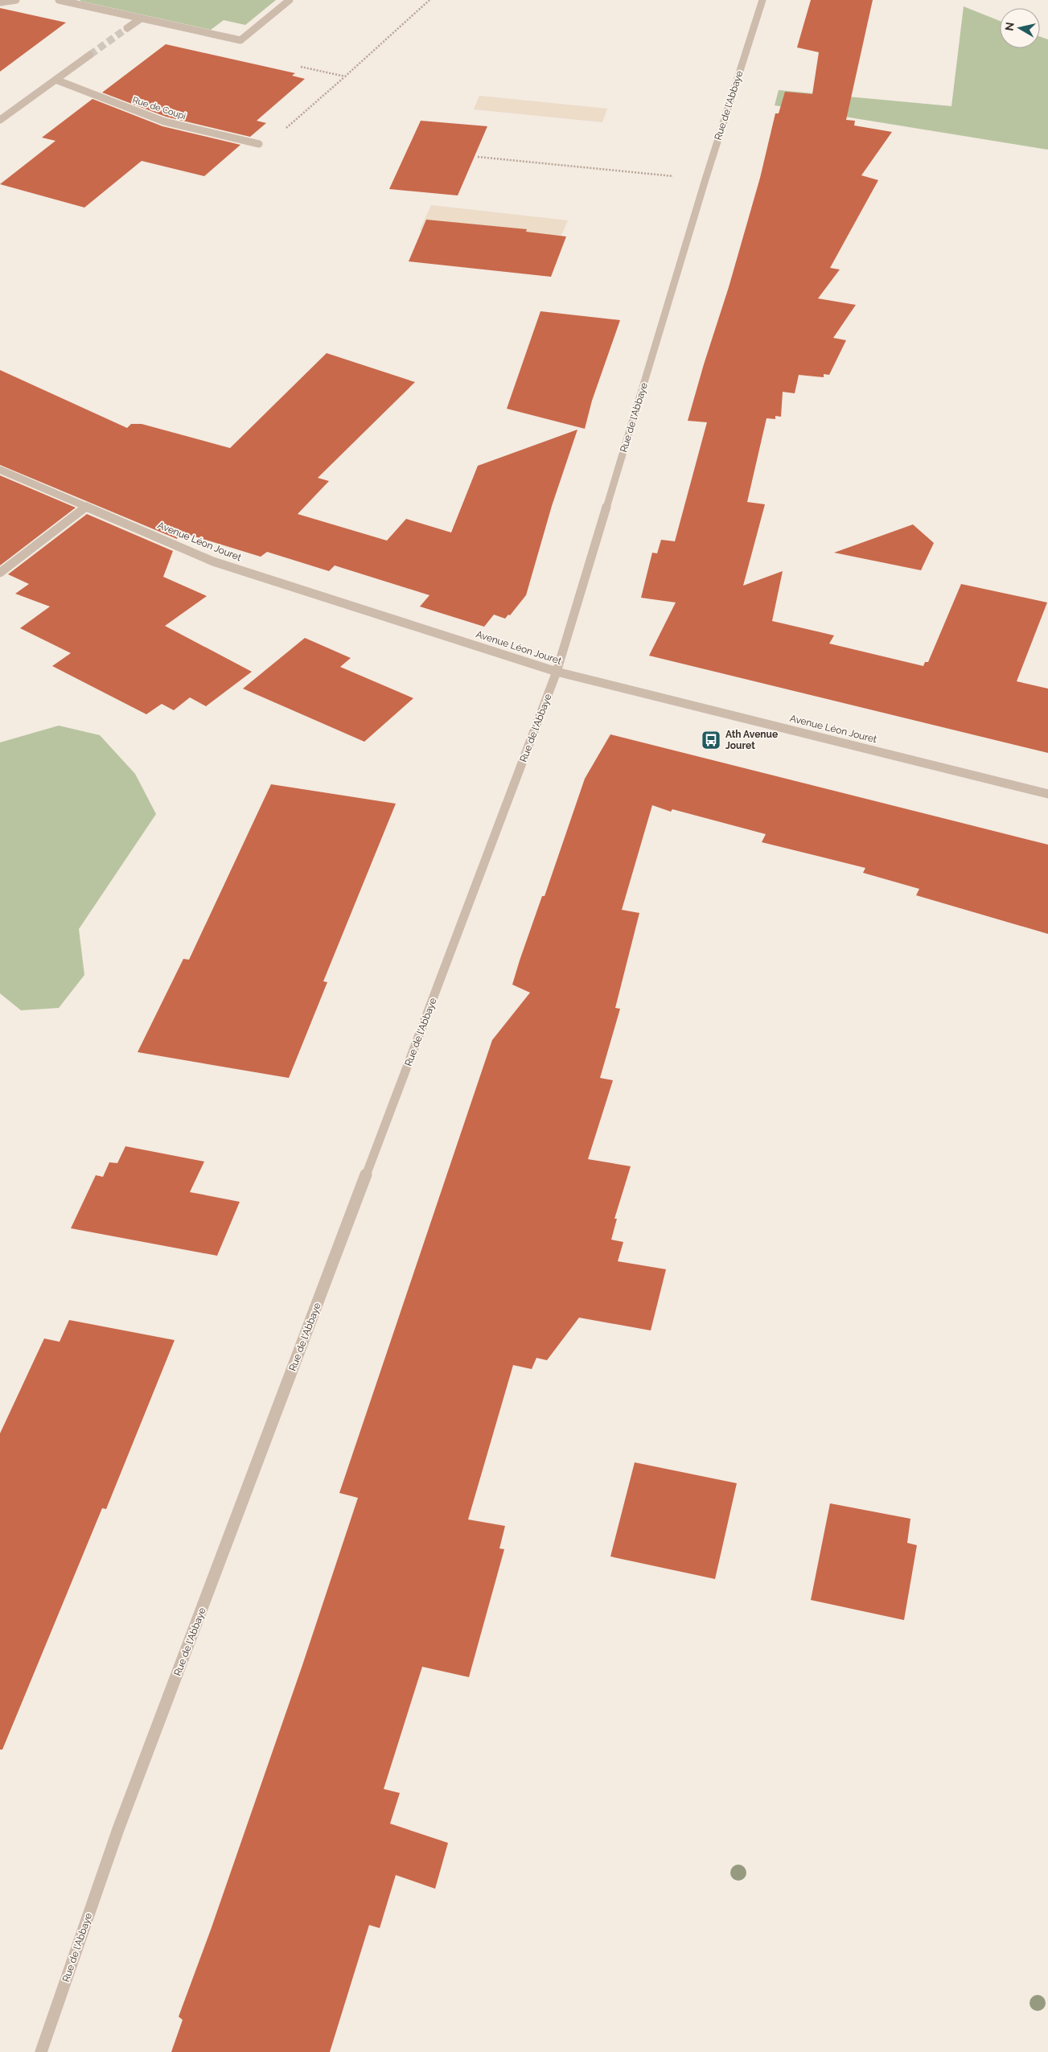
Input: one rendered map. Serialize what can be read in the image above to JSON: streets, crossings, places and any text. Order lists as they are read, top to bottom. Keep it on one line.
{"streets":{"street":["Rue de l'Abbaye","Rue de Coupi","Avenue Léon Jouret"]},"crossings":[["Rue de l'Abbaye","Avenue Léon Jouret"]],"places":{"bus stop":["Ath Avenue Jouret"]},"north":"left"}
